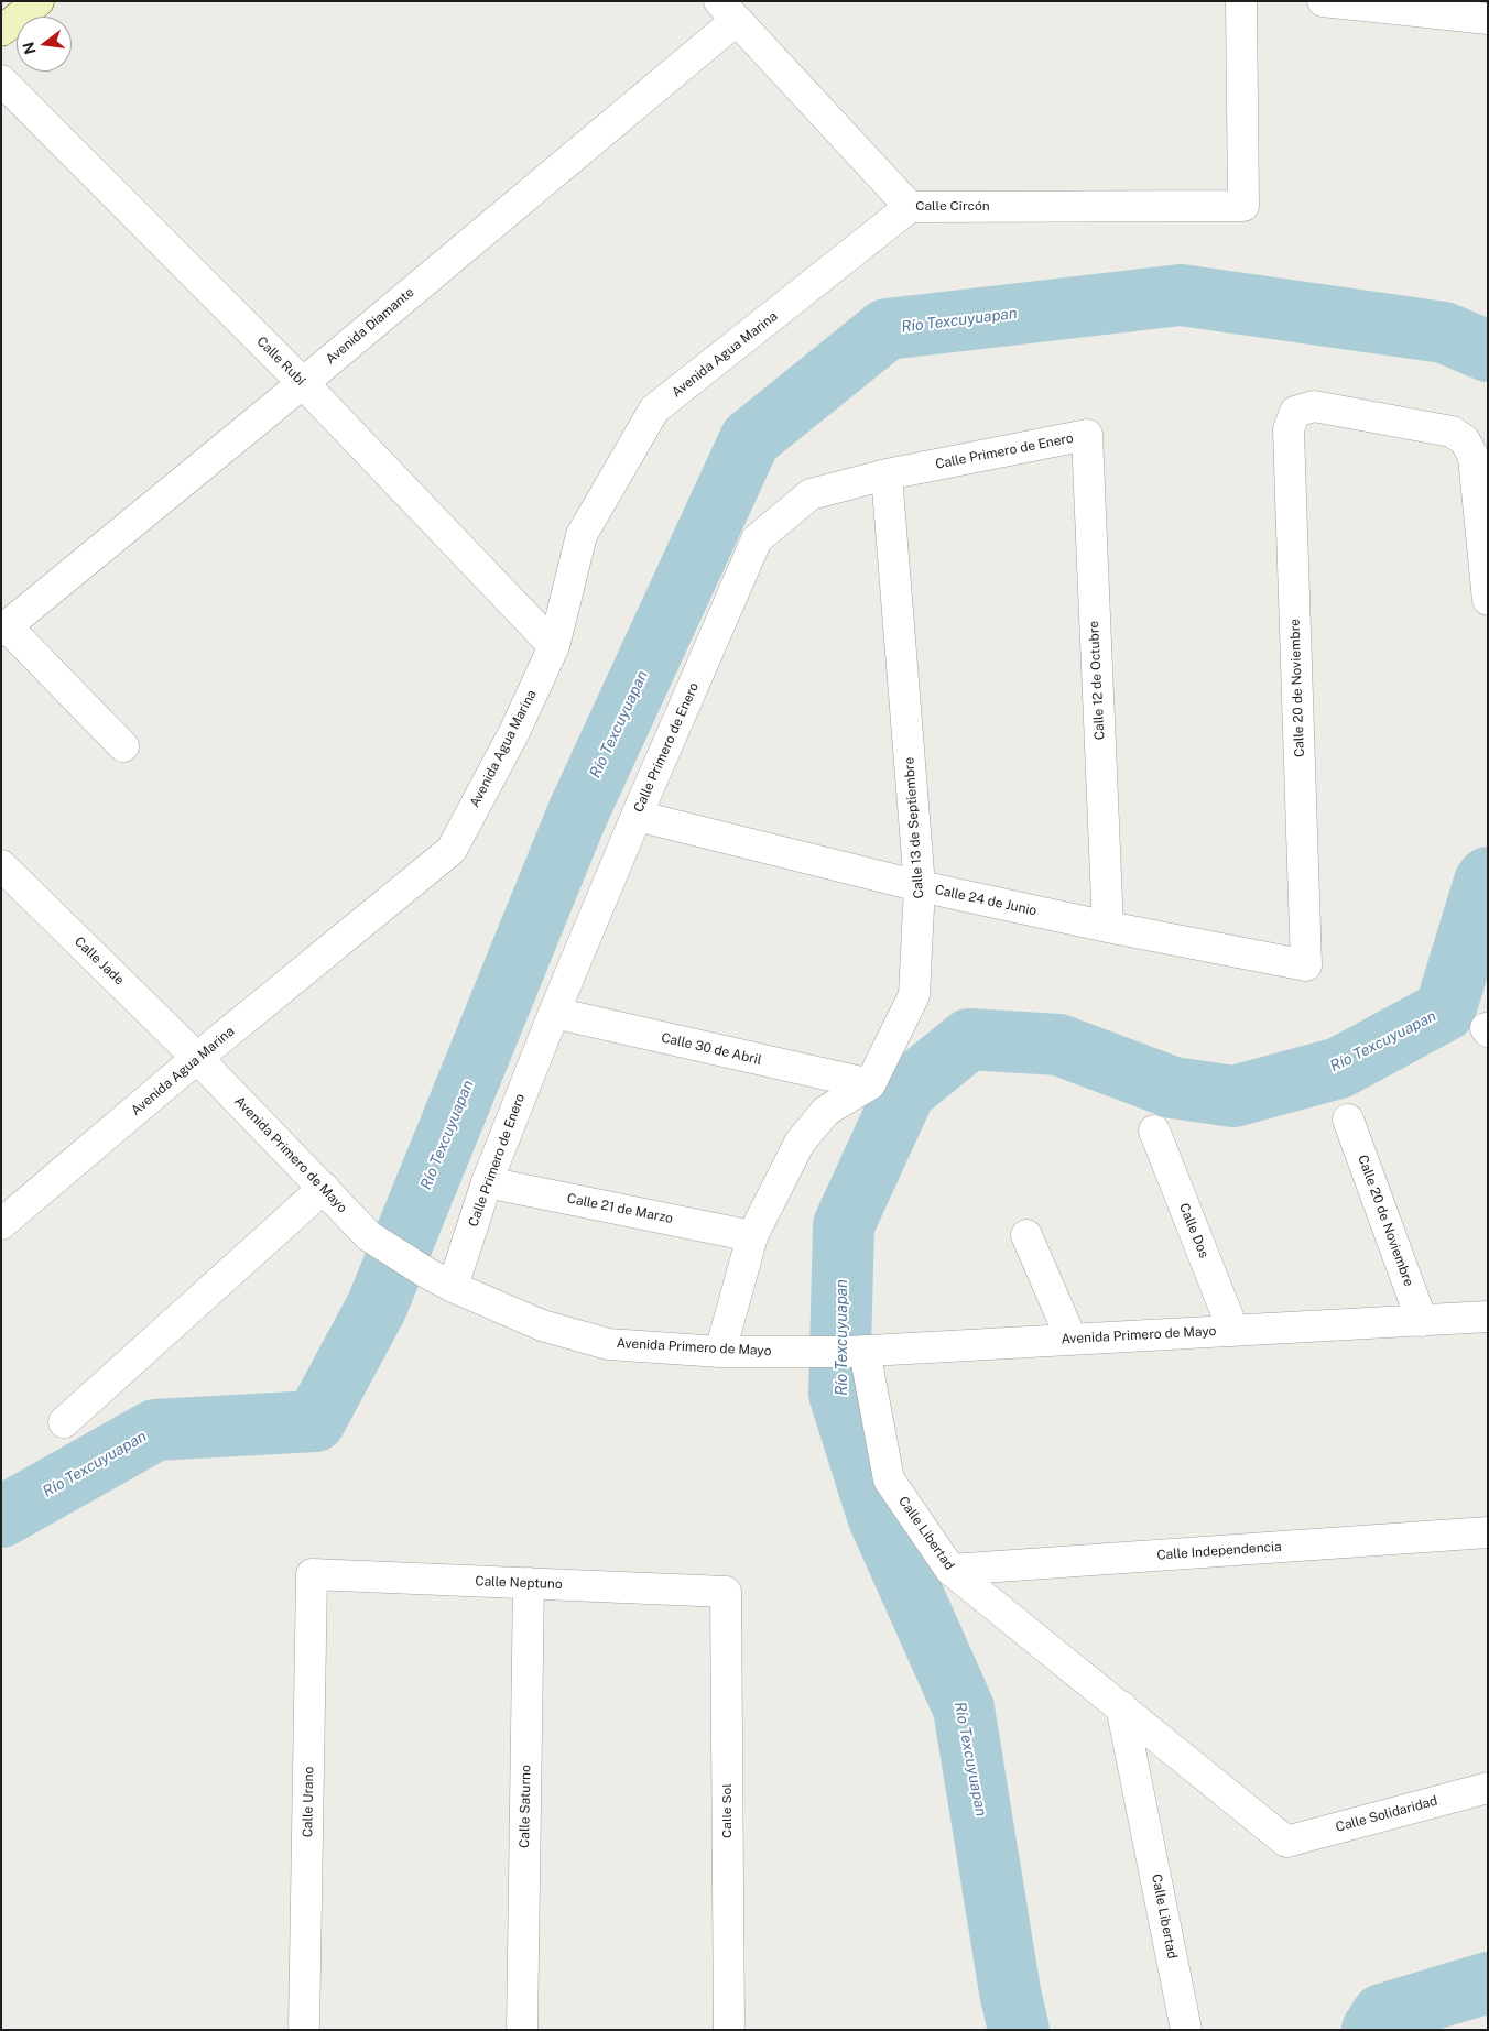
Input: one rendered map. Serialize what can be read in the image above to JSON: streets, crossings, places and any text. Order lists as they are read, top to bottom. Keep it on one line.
{"streets":{"street":["Calle Circón","Avenida Diamante","Avenida Agua Marina","Calle Rubí","Calle Primero de Enero","Calle 12 de Octubre","Calle 20 de Noviembre","Calle 13 de Septiembre","Calle 24 de Junio","Calle Jade","Calle 30 de Abril","Avenida Primero de Mayo","Calle 21 de Marzo","Calle Dos","Calle Libertad","Calle Independencia","Calle Neptuno","Calle Urano","Calle Saturno","Calle Sol","Calle Solidaridad"]},"crossings":[["Calle Circón","Avenida Diamante"],["Calle Circón","Avenida Agua Marina"],["Avenida Diamante","Calle Rubí"],["Avenida Agua Marina","Calle Rubí"],["Avenida Agua Marina","Calle Jade"],["Avenida Agua Marina","Avenida Primero de Mayo"],["Calle Primero de Enero","Calle 12 de Octubre"],["Calle Primero de Enero","Calle 13 de Septiembre"],["Calle Primero de Enero","Calle 24 de Junio"],["Calle Primero de Enero","Calle 30 de Abril"],["Calle Primero de Enero","Avenida Primero de Mayo"],["Calle Primero de Enero","Calle 21 de Marzo"],["Calle 12 de Octubre","Calle 24 de Junio"],["Calle 20 de Noviembre","Calle 24 de Junio"],["Calle 20 de Noviembre","Avenida Primero de Mayo"],["Calle 13 de Septiembre","Calle 24 de Junio"],["Calle 13 de Septiembre","Calle 30 de Abril"],["Calle Jade","Avenida Primero de Mayo"],["Avenida Primero de Mayo","Calle Dos"],["Avenida Primero de Mayo","Calle Libertad"],["Calle Libertad","Calle Independencia"],["Calle Libertad","Calle Solidaridad"],["Calle Neptuno","Calle Urano"],["Calle Neptuno","Calle Saturno"],["Calle Neptuno","Calle Sol"]],"water":["Río Texcuyuapan"],"north":"left"}
